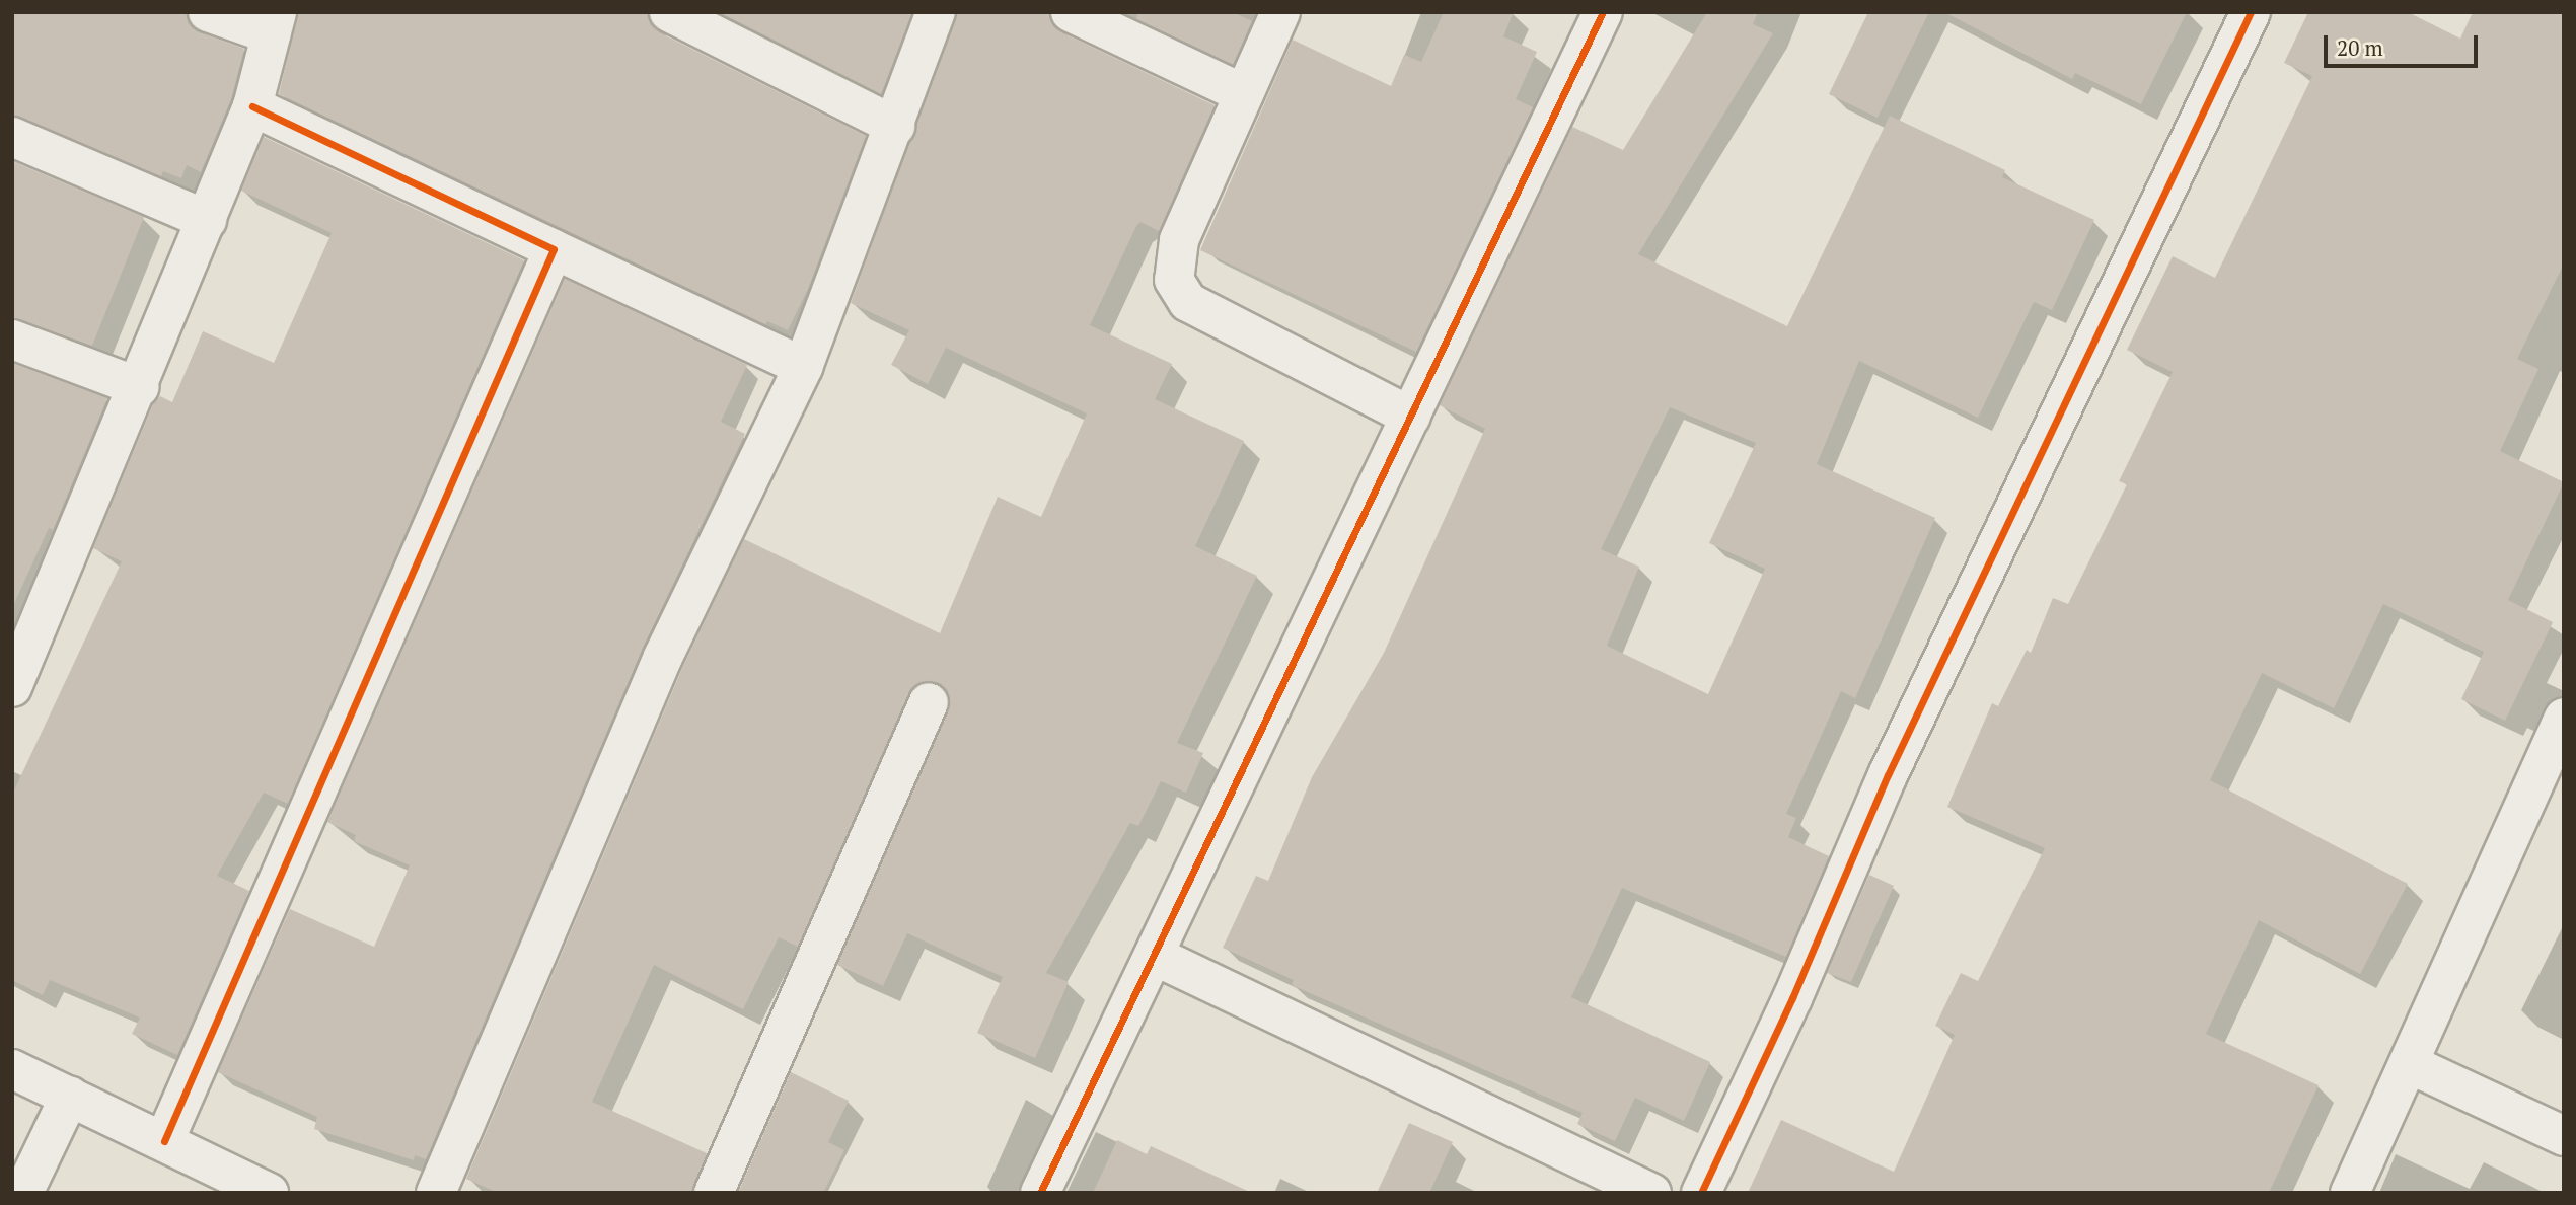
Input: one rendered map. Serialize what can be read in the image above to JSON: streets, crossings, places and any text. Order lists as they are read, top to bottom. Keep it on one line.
{"scale_bar":"20 m"}
